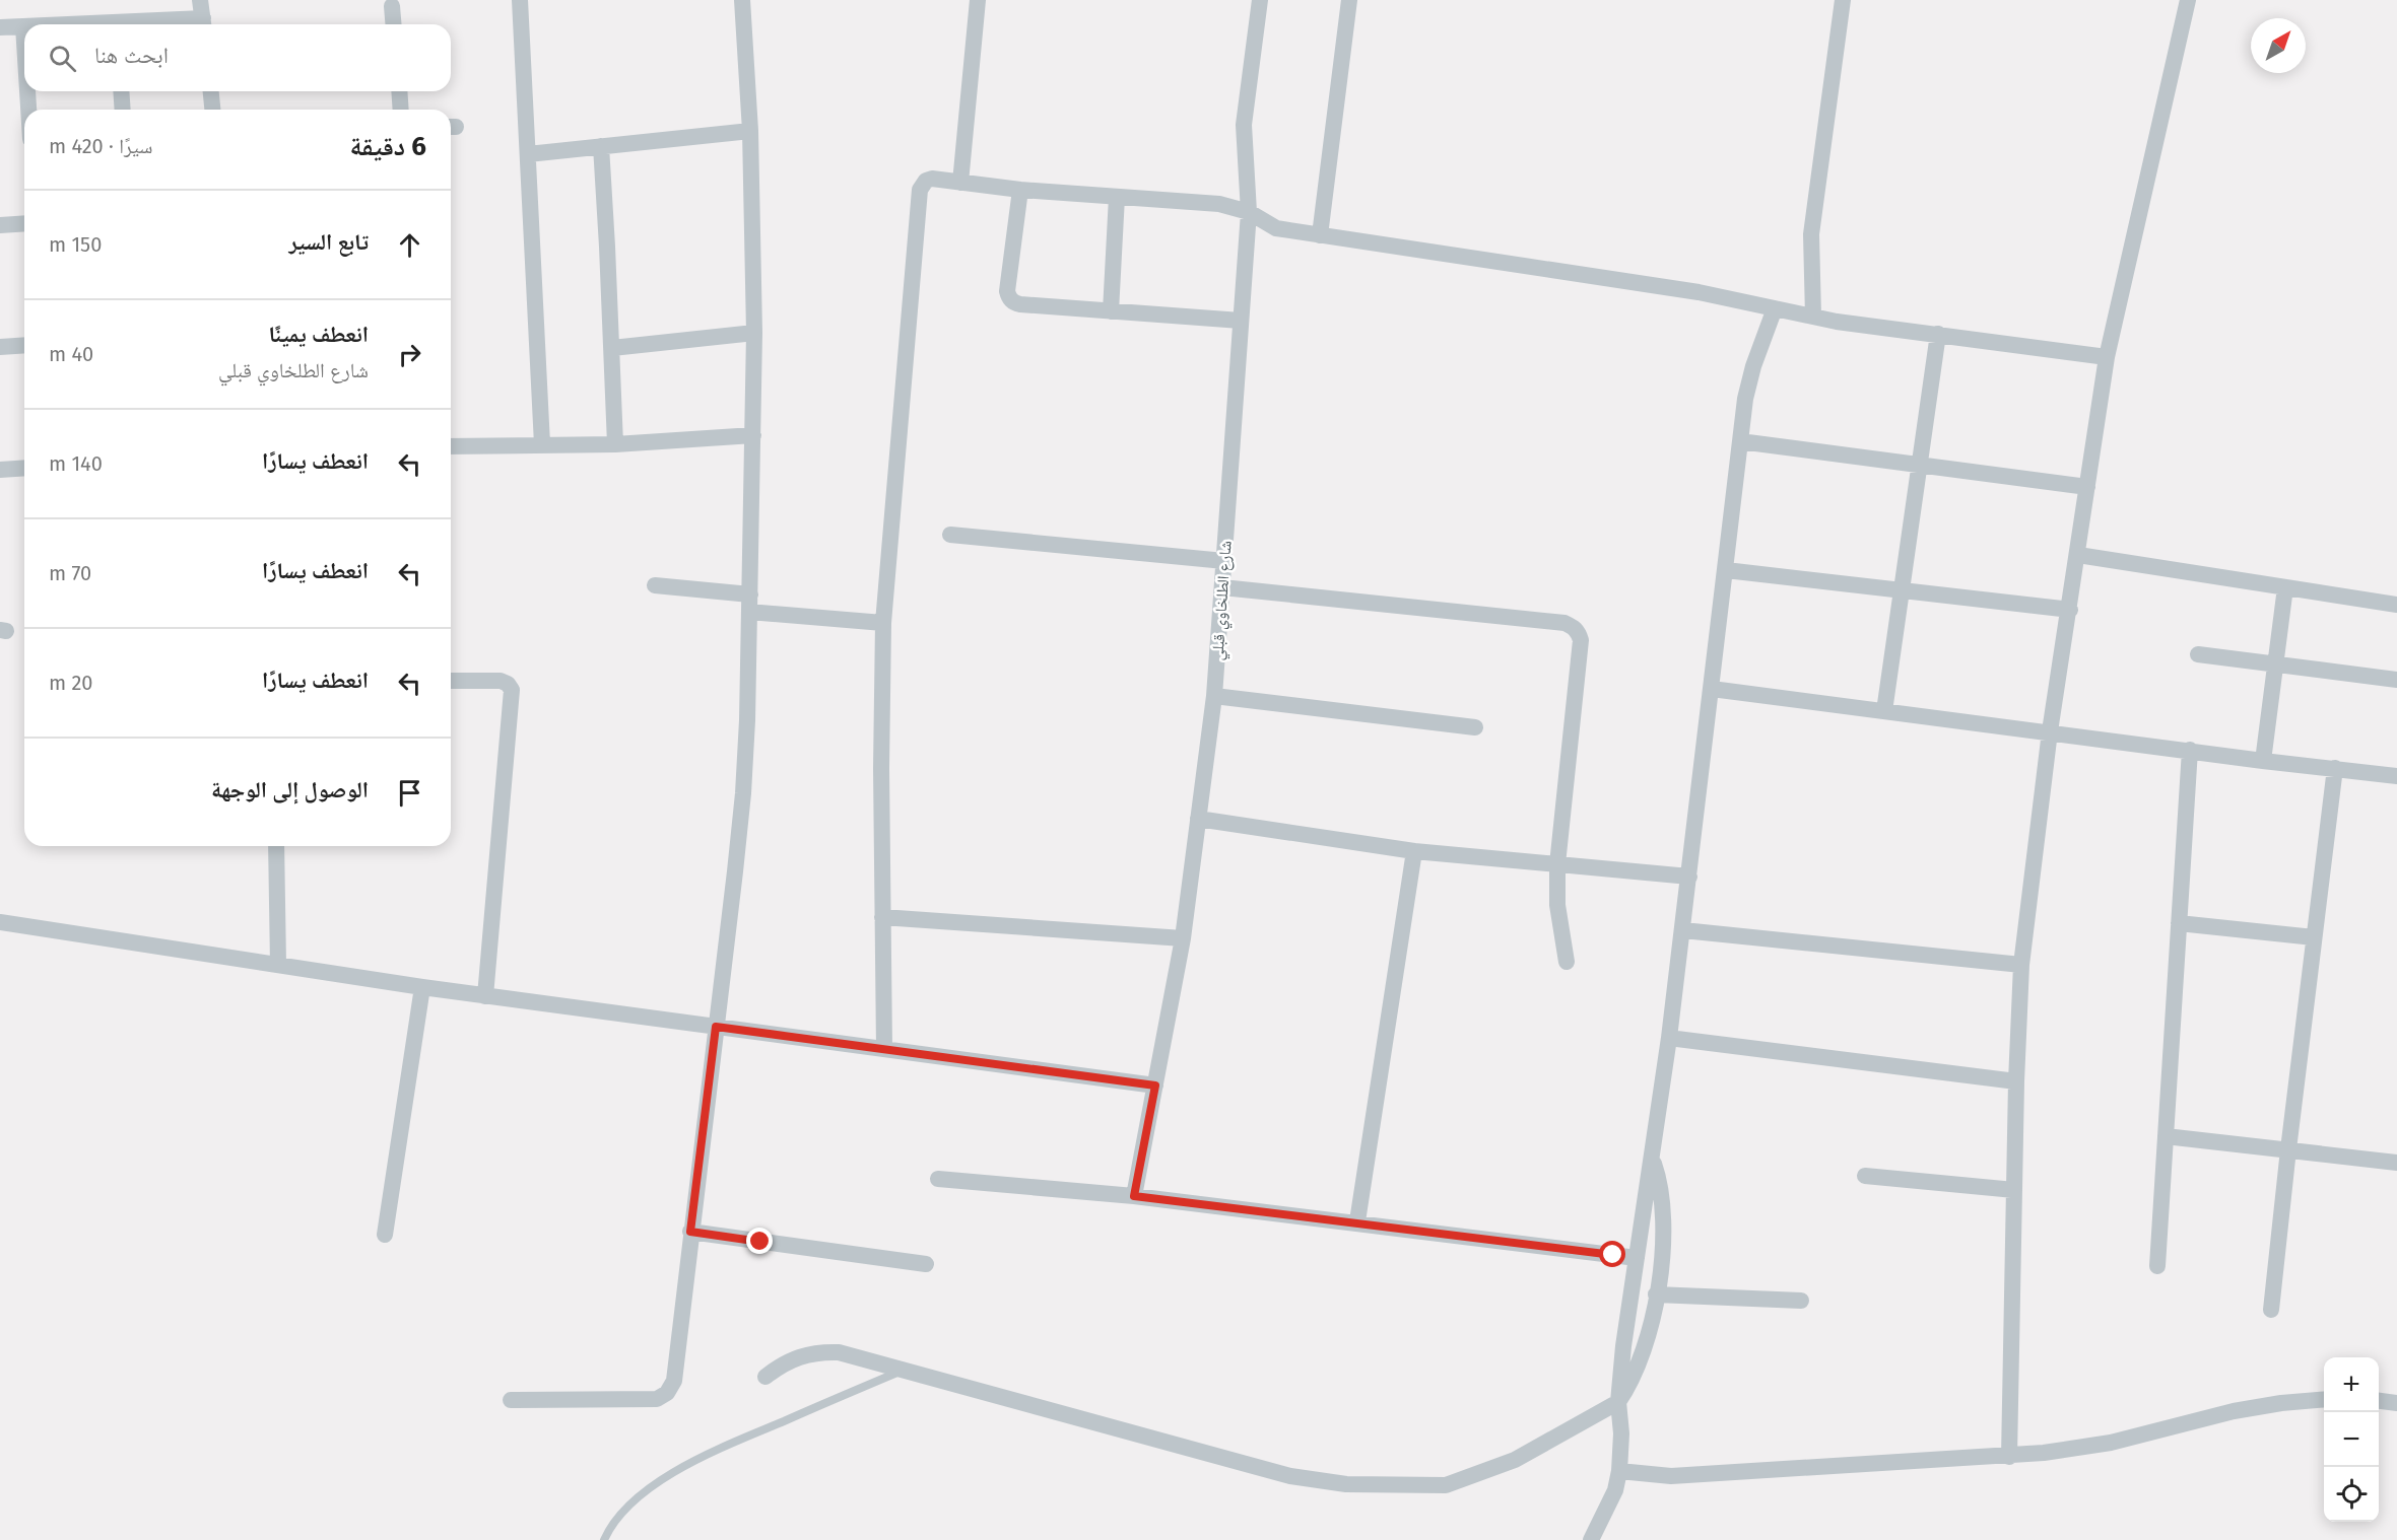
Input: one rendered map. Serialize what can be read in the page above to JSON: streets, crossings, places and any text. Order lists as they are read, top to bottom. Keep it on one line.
{"streets":{"street":["شارع الطلخاوي قبلي"]},"north":"top right","page":{"search":"ابحث هنا","heading":["6 دقيقة","سيرًا · 420 m"],"list":[["تابع السير","150 m"],["انعطف يمينًا","شارع الطلخاوي قبلي","40 m"],["انعطف يسارًا","140 m"],["انعطف يسارًا","70 m"],["انعطف يسارًا","20 m"],"الوصول إلى الوجهة"],"map_buttons":["+","−"]}}
